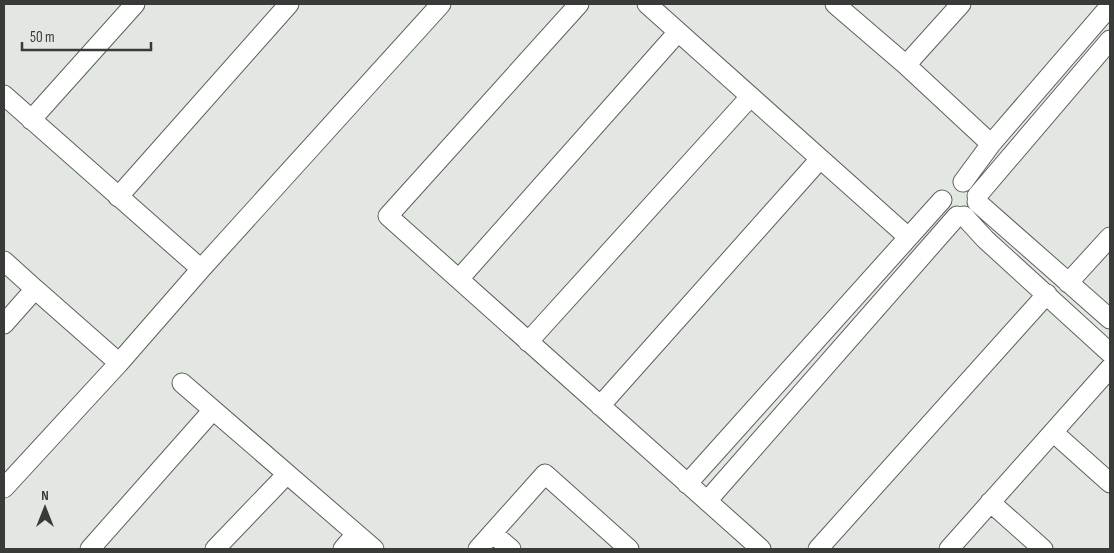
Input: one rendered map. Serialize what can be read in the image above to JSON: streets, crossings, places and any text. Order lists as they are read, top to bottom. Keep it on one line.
{"scale_bar":"50 m","north":"top"}
